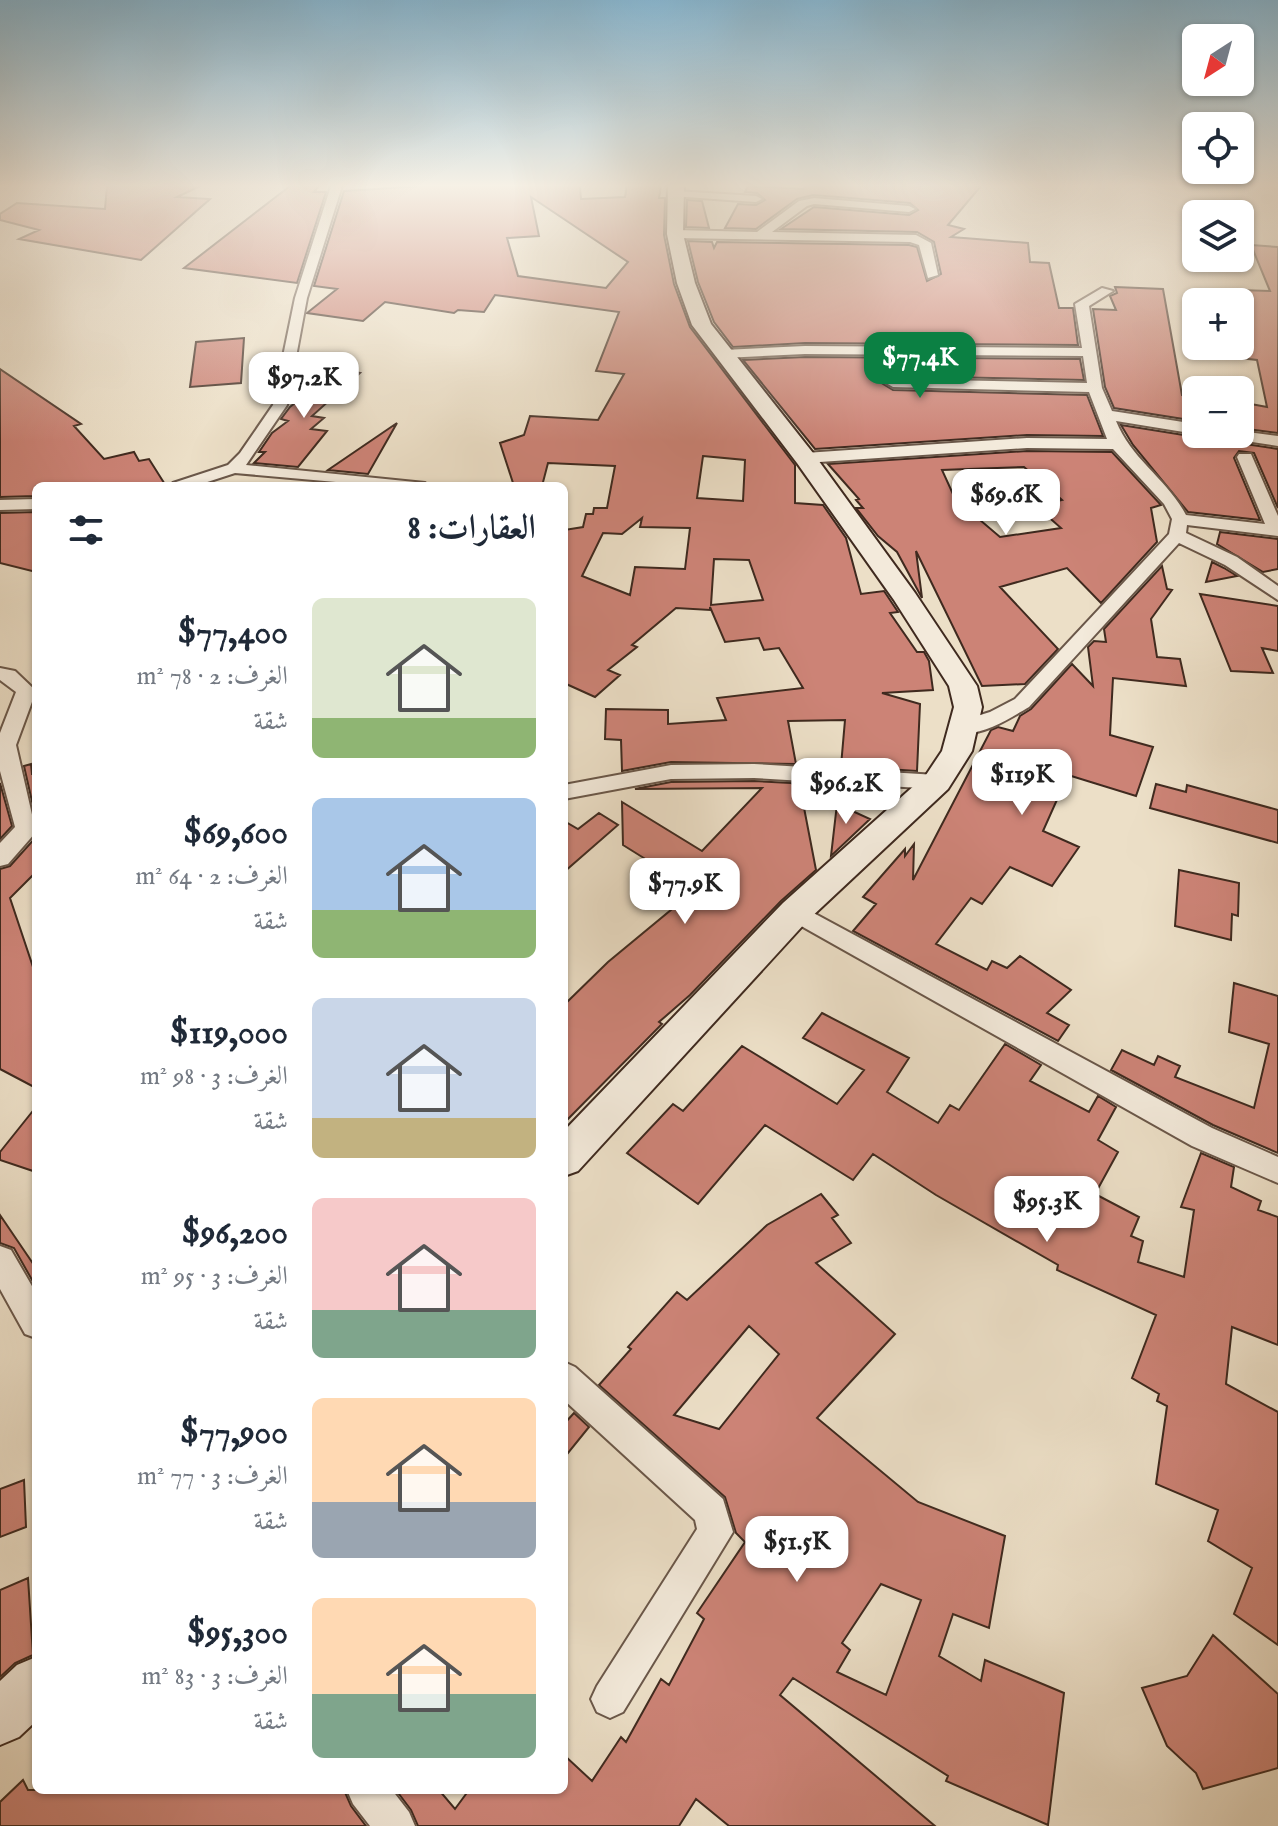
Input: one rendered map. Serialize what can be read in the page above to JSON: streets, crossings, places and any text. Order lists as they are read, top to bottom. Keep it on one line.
{"north":"bottom left","page":{"map_buttons":["+","−"],"price":["$77.4K","$97.2K","$69.6K","$119K","$96.2K","$77.9K","$95.3K","$51.5K"],"heading":"العقارات: 8","list":[{"name":"$77,400","note":"الغرف: 2 · 78 m² · شقة"},{"name":"$69,600","note":"الغرف: 2 · 64 m² · شقة"},{"name":"$119,000","note":"الغرف: 3 · 98 m² · شقة"},{"name":"$96,200","note":"الغرف: 3 · 95 m² · شقة"},{"name":"$77,900","note":"الغرف: 3 · 77 m² · شقة"},{"name":"$95,300","note":"الغرف: 3 · 83 m² · شقة"}]}}
